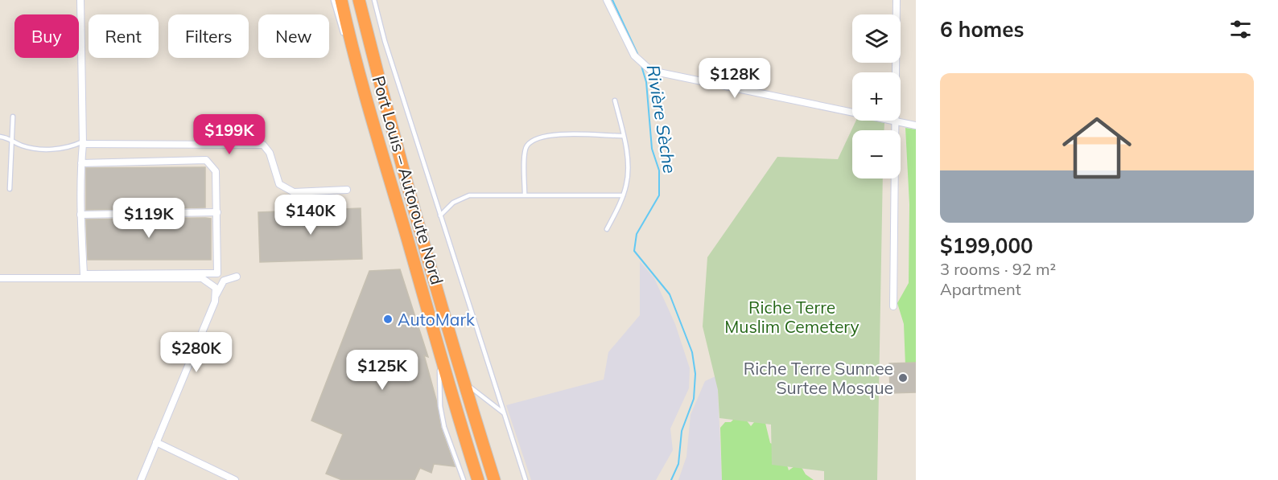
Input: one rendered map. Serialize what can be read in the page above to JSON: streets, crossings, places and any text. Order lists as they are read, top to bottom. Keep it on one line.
{"streets":{"highway":["Port Louis – Autoroute Nord"]},"water":["Rivière Sèche"],"parks":["Riche Terre Muslim Cemetery"],"places":["AutoMark","Riche Terre Sunnee Surtee Mosque"],"page":{"heading":"6 homes","map_buttons":["+","−"],"chip":["Buy","Rent","Filters","New"],"price":["$128K","$199K","$140K","$119K","$280K","$125K"],"list":[{"name":"$199,000","note":"3 rooms · 92 m² · Apartment"}]}}
